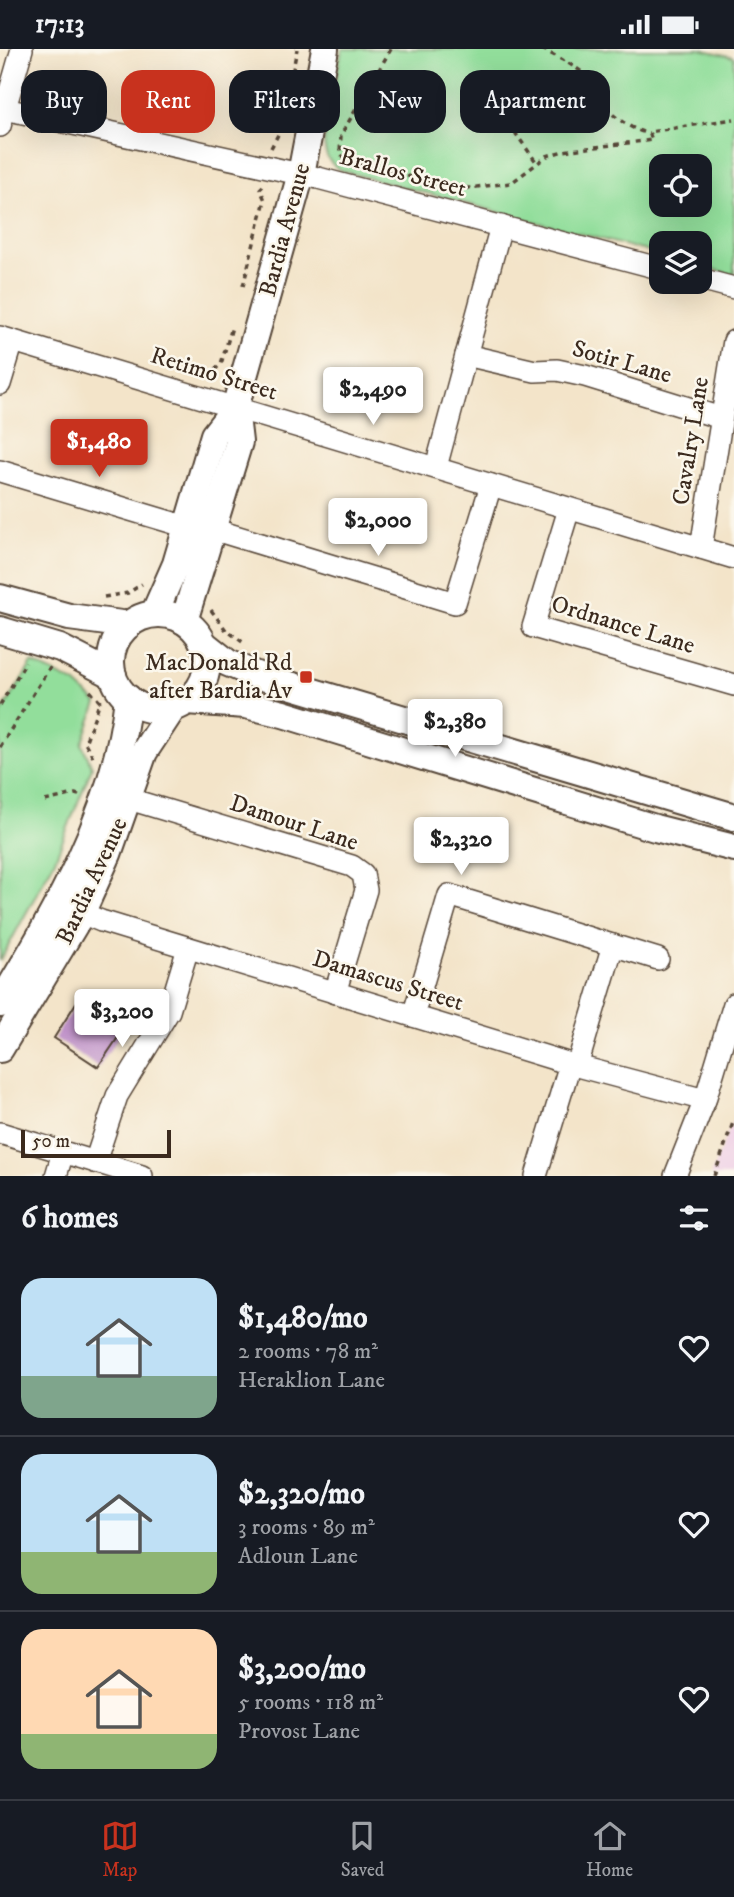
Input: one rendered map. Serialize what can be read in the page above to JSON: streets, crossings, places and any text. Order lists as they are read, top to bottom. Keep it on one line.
{"streets":{"street":["Brallos Street","Bardia Avenue","Sotir Lane","Retimo Street","Cavalry Lane","Ordnance Lane","Damour Lane","Damascus Street"]},"crossings":[["Brallos Street","Bardia Avenue"],["Bardia Avenue","Retimo Street"],["Bardia Avenue","Damour Lane"],["Bardia Avenue","Damascus Street"],["Sotir Lane","Cavalry Lane"],["Retimo Street","Cavalry Lane"],["Retimo Street","Ordnance Lane"],["Damour Lane","Damascus Street"]],"places":{"transit":["MacDonald Rd after Bardia Av"]},"scale_bar":"50 m","page":{"status":"17:13","chip":["Buy","Rent","Filters","New","Apartment"],"price":["$2,490","$1,480","$2,000","$2,380","$2,320","$3,200"],"scale":"50 m","heading":"6 homes","list":[{"name":"$1,480/mo","note":"2 rooms · 78 m² · Heraklion Lane"},{"name":"$2,320/mo","note":"3 rooms · 89 m² · Adloun Lane"},{"name":"$3,200/mo","note":"5 rooms · 118 m² · Provost Lane"}],"tabs":["Map","Saved","Home"]}}
